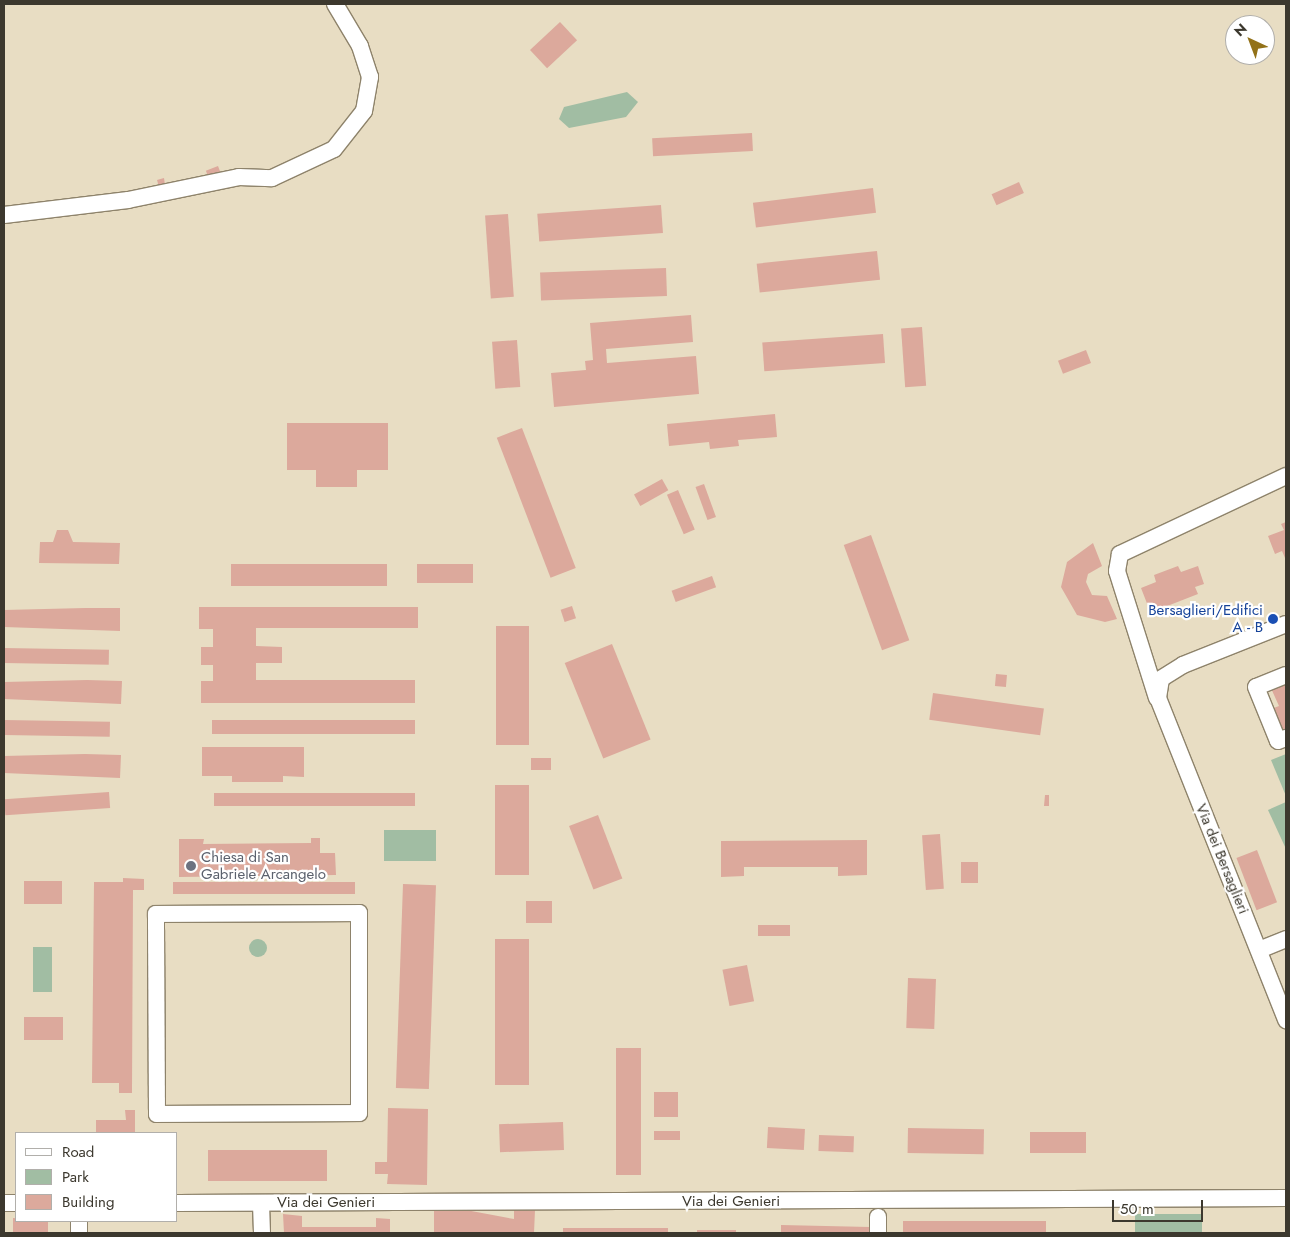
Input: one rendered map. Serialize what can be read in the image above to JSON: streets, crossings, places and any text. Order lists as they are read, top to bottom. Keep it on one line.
{"streets":{"street":["Via dei Bersaglieri","Via dei Genieri"]},"places":["Bersaglieri/Edifici A - B","Chiesa di San Gabriele Arcangelo"],"legend":["Road","Park","Building"],"scale_bar":"50 m","north":"top left"}
